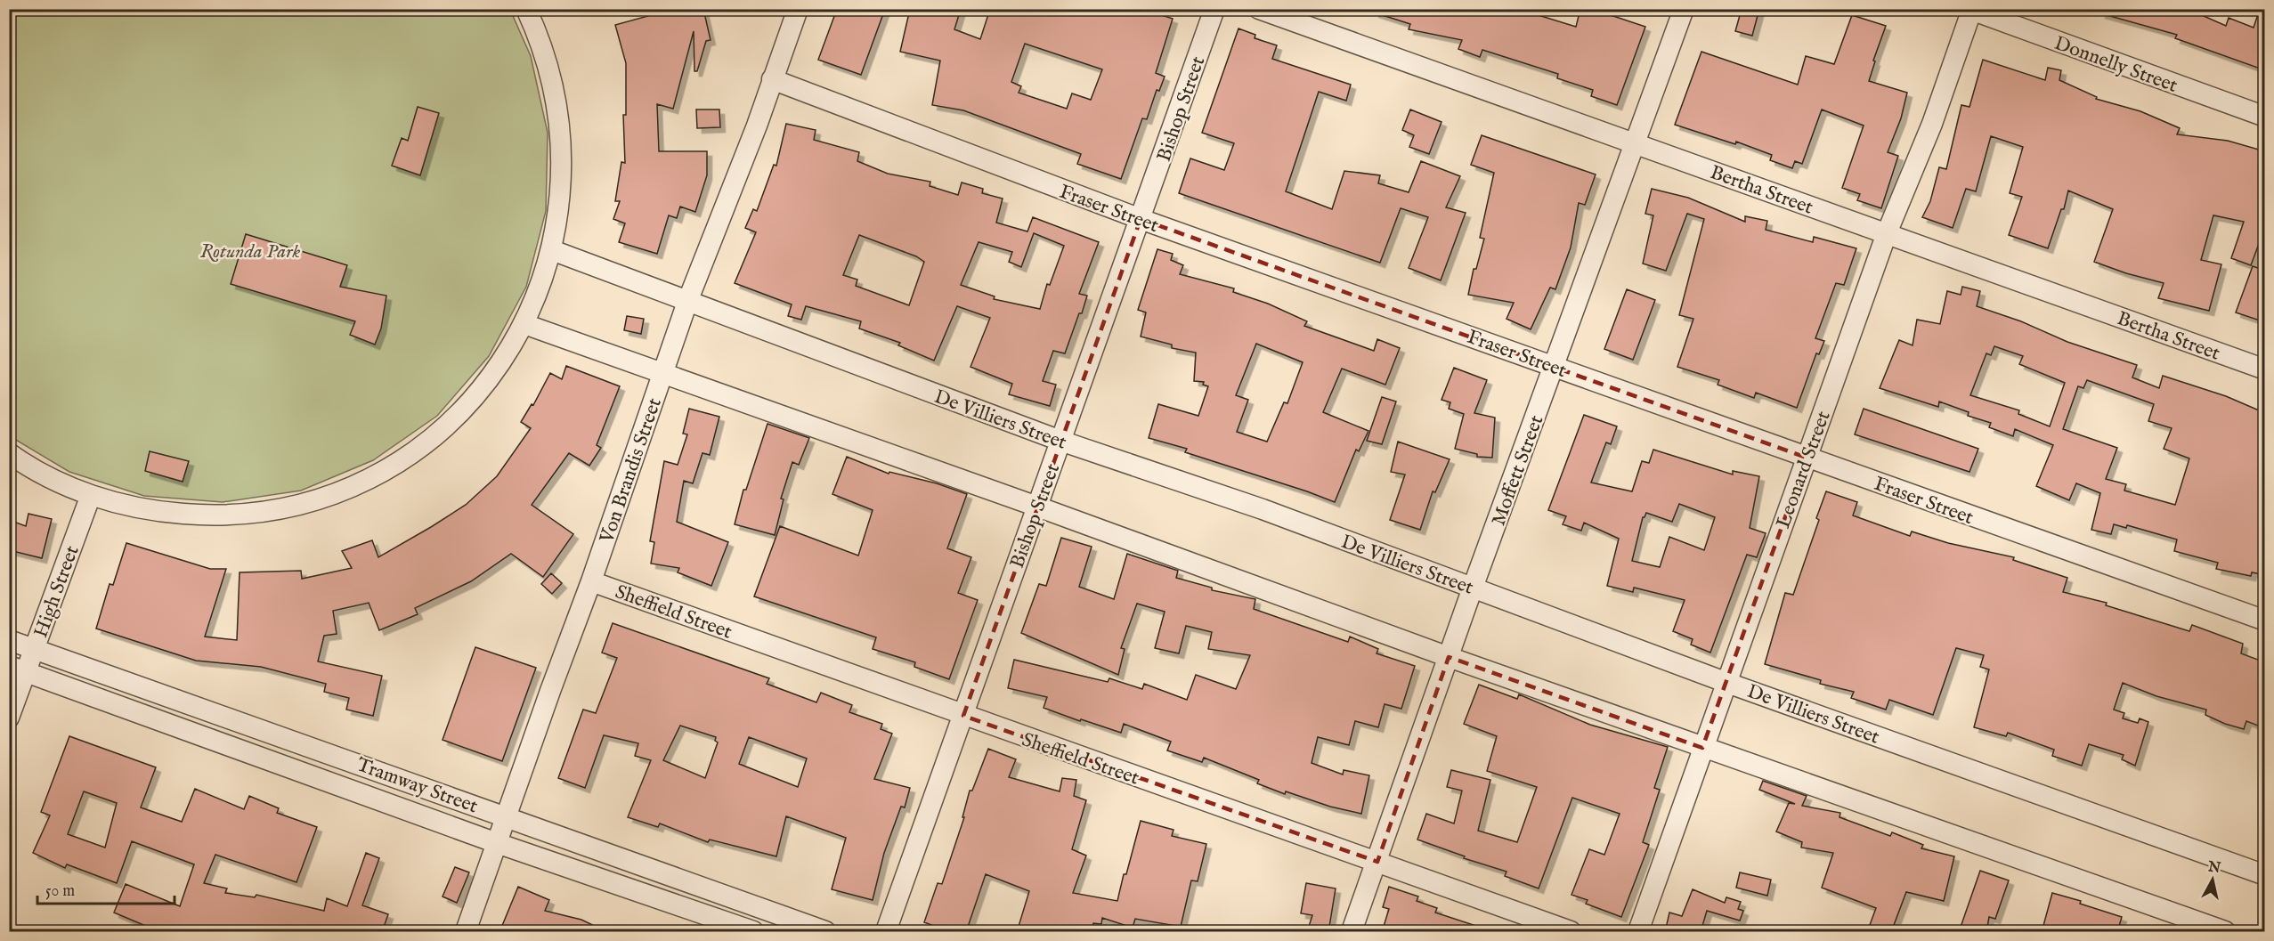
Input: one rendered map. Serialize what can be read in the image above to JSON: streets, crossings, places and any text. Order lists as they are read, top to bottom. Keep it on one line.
{"streets":{"street":["Donnelly Street","Bishop Street","Bertha Street","Fraser Street","De Villiers Street","Leonard Street","Von Brandis Street","Moffett Street","High Street","Sheffield Street","Tramway Street"]},"crossings":[["Donnelly Street","Leonard Street"],["Bishop Street","Fraser Street"],["Bishop Street","De Villiers Street"],["Bishop Street","Sheffield Street"],["Bertha Street","Leonard Street"],["Bertha Street","Moffett Street"],["Fraser Street","Leonard Street"],["Fraser Street","Von Brandis Street"],["Fraser Street","Moffett Street"],["De Villiers Street","Leonard Street"],["De Villiers Street","Von Brandis Street"],["De Villiers Street","Moffett Street"],["Von Brandis Street","Sheffield Street"],["Von Brandis Street","Tramway Street"],["Moffett Street","Sheffield Street"],["High Street","Tramway Street"]],"parks":["Rotunda Park"],"scale_bar":"50 m","north":"top"}
